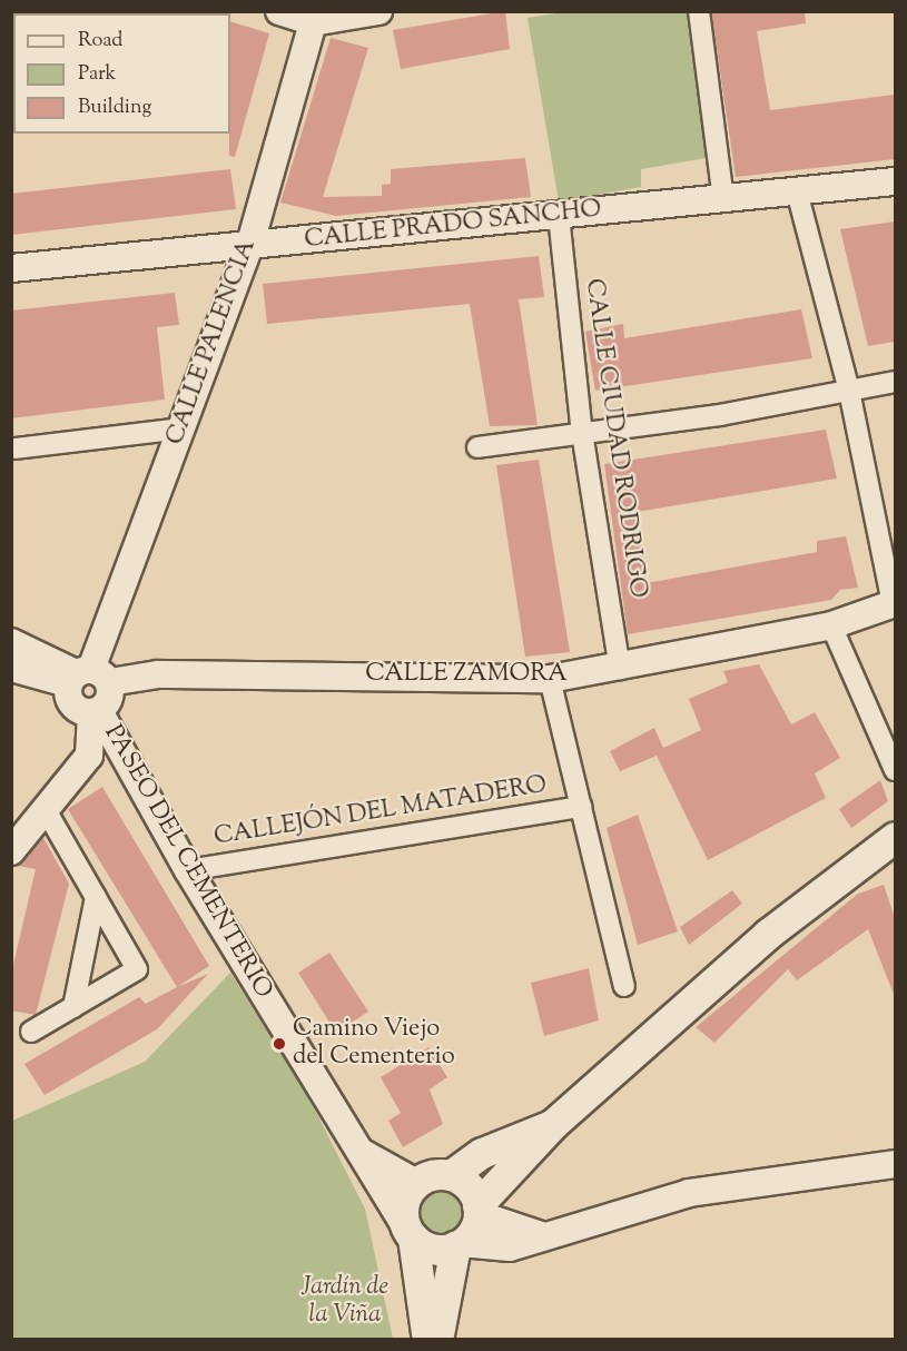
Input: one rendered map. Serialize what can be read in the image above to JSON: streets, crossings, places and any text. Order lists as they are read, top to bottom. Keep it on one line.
{"streets":{"main road":["PASEO DEL CEMENTERIO"],"street":["CALLE PRADO SANCHO","CALLE PALENCIA","CALLE CIUDAD RODRIGO","CALLE ZAMORA","CALLEJÓN DEL MATADERO"]},"crossings":[["CALLE PRADO SANCHO","CALLE PALENCIA"],["CALLE PRADO SANCHO","CALLE CIUDAD RODRIGO"],["CALLE PALENCIA","CALLE ZAMORA"],["CALLE PALENCIA","PASEO DEL CEMENTERIO"],["CALLE CIUDAD RODRIGO","CALLE ZAMORA"],["CALLE ZAMORA","CALLEJÓN DEL MATADERO"],["CALLE ZAMORA","PASEO DEL CEMENTERIO"],["CALLEJÓN DEL MATADERO","PASEO DEL CEMENTERIO"]],"parks":["Jardín de la Viña"],"places":["Camino Viejo del Cementerio"],"legend":["Road","Park","Building"]}
